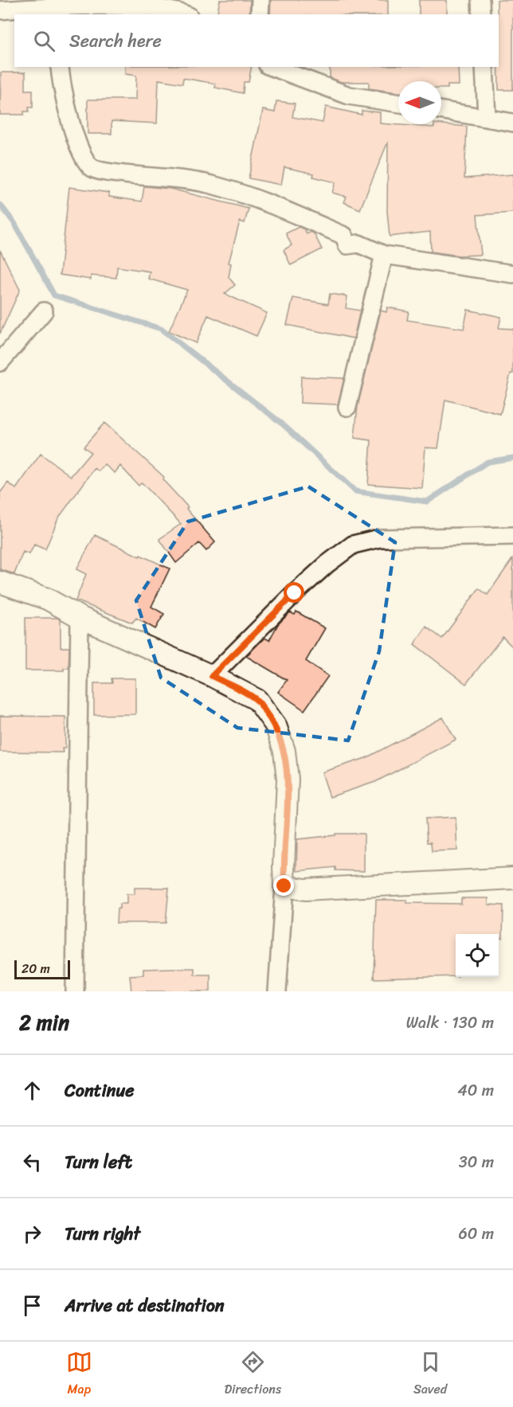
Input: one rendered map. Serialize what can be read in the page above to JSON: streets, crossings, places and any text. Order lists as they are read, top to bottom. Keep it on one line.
{"scale_bar":"20 m","north":"left","page":{"search":"Search here","scale":"20 m","heading":["2 min","Walk · 130 m"],"list":[["Continue","40 m"],["Turn left","30 m"],["Turn right","60 m"],"Arrive at destination"],"nav":["Map","Directions","Saved"]}}
